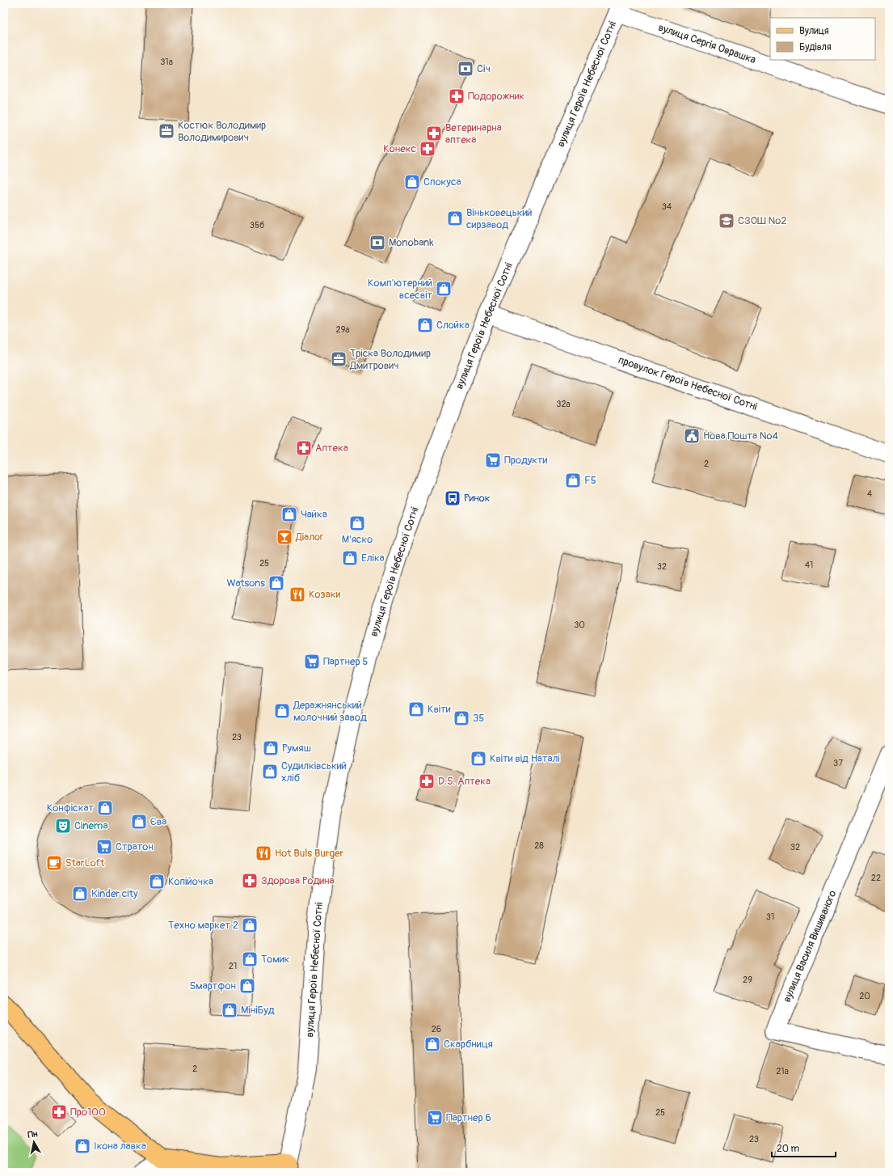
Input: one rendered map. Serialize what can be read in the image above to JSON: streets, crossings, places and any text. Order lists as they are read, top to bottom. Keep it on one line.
{"streets":{"street":["вулиця Сергія Оврашка","вулиця Героїв Небесної Сотні","провулок Героїв Небесної Сотні","вулиця Василя Вишиваного"]},"crossings":[["вулиця Сергія Оврашка","вулиця Героїв Небесної Сотні"],["вулиця Героїв Небесної Сотні","провулок Героїв Небесної Сотні"]],"places":{"bank":["Січ","Monobank"],"pharmacy":["Подорожник","Ветеринарна аптека","Конекс","Аптека","D.S. Аптека","Здорова Родина","Про100"],"office":["Костюк Володимир Володимирович","Тріска Володимир Дмитрович"],"shop":["Спокуса","Віньковецький сирзавод","Комп'ютерний всесвіт","Слойка","F5","Чайка","М'яско","Еліка","Watsons","Квіти","Деражнянський молочний завод","35","Румяш","Квіти від Наталі","Судилківський хліб","Конфіскат","Єва","Копійочка","Kinder city","Техно маркет 2","Томик","Sмартфон","МініБуд","Скарбниця","Ікона лавка"],"school or university":["СЗОШ №2"],"public building":["Нова Пошта №4"],"supermarket":["Продукти","Партнер 5","Стратон","Партнер 6"],"bus stop":["Ринок"],"bar":["Діалог"],"restaurant":["Козаки","Hot Buls Burger"],"theatre":["Cinema"],"cafe":["StarLoft"]},"house_numbers":["31а","34","35б","29а","32а","2","4","25","41","32","30","23","37","28","32","22","31","21","29","20","26","2","21а","25","23"],"legend":["Вулиця","Будівля"],"scale_bar":"20 m","north":"top"}
